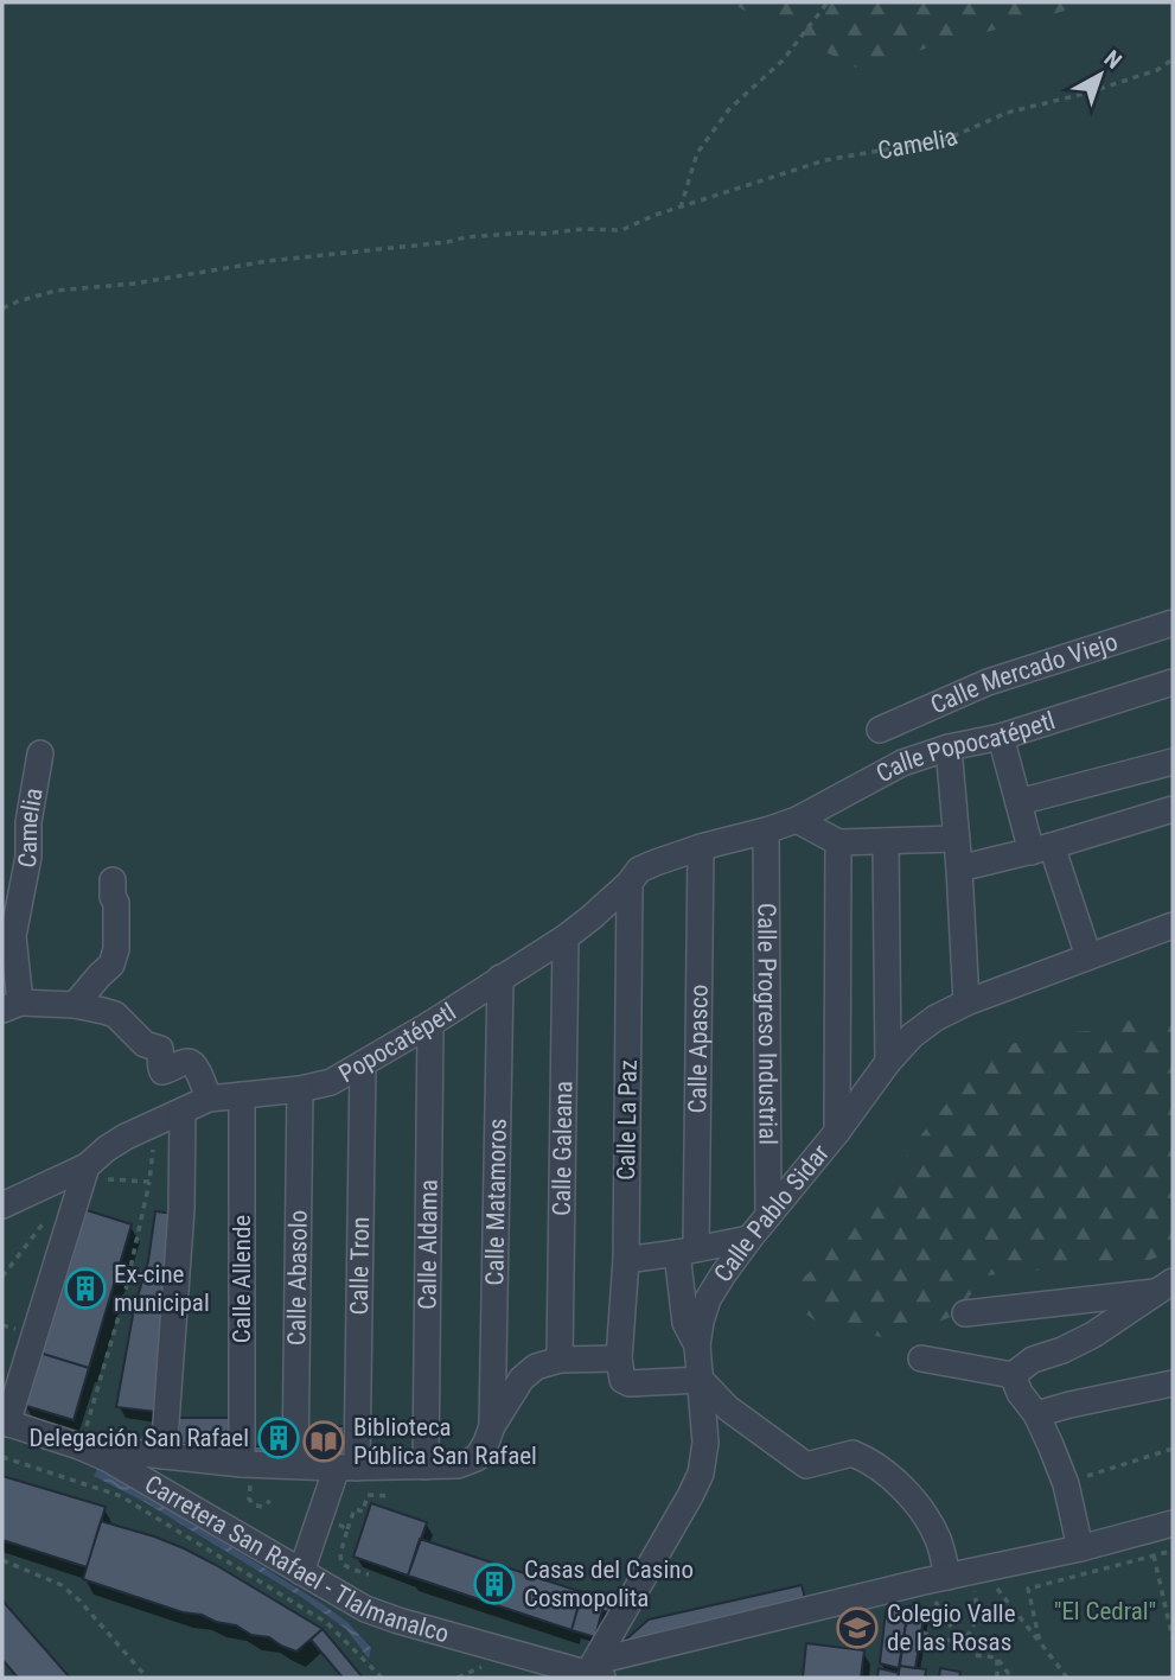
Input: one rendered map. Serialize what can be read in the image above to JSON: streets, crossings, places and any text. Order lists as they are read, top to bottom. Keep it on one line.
{"streets":{"street":["Camelia","Calle Mercado Viejo","Calle Popocatépetl","Calle Progreso Industrial","Popocatépetl","Calle Apasco","Calle La Paz","Calle Galeana","Calle Matamoros","Calle Pablo Sidar","Calle Aldama","Calle Tron","Calle Abasolo","Calle Allende","Carretera San Rafael - Tlalmanalco"]},"crossings":[["Calle Popocatépetl","Calle Progreso Industrial"],["Calle Popocatépetl","Popocatépetl"],["Calle Progreso Industrial","Popocatépetl"],["Calle Progreso Industrial","Calle Pablo Sidar"],["Popocatépetl","Calle Apasco"],["Popocatépetl","Calle La Paz"],["Popocatépetl","Calle Galeana"],["Popocatépetl","Calle Matamoros"],["Popocatépetl","Calle Aldama"],["Popocatépetl","Calle Tron"],["Popocatépetl","Calle Abasolo"],["Popocatépetl","Calle Allende"],["Calle Apasco","Calle Pablo Sidar"],["Calle Pablo Sidar","Carretera San Rafael - Tlalmanalco"],["Calle Tron","Carretera San Rafael - Tlalmanalco"]],"parks":["\"El Cedral\""],"places":{"building":["Ex-cine municipal","Delegación San Rafael","Casas del Casino Cosmopolita"],"library":["Biblioteca Pública San Rafael"],"school or university":["Colegio Valle de las Rosas"]},"north":"top right"}
